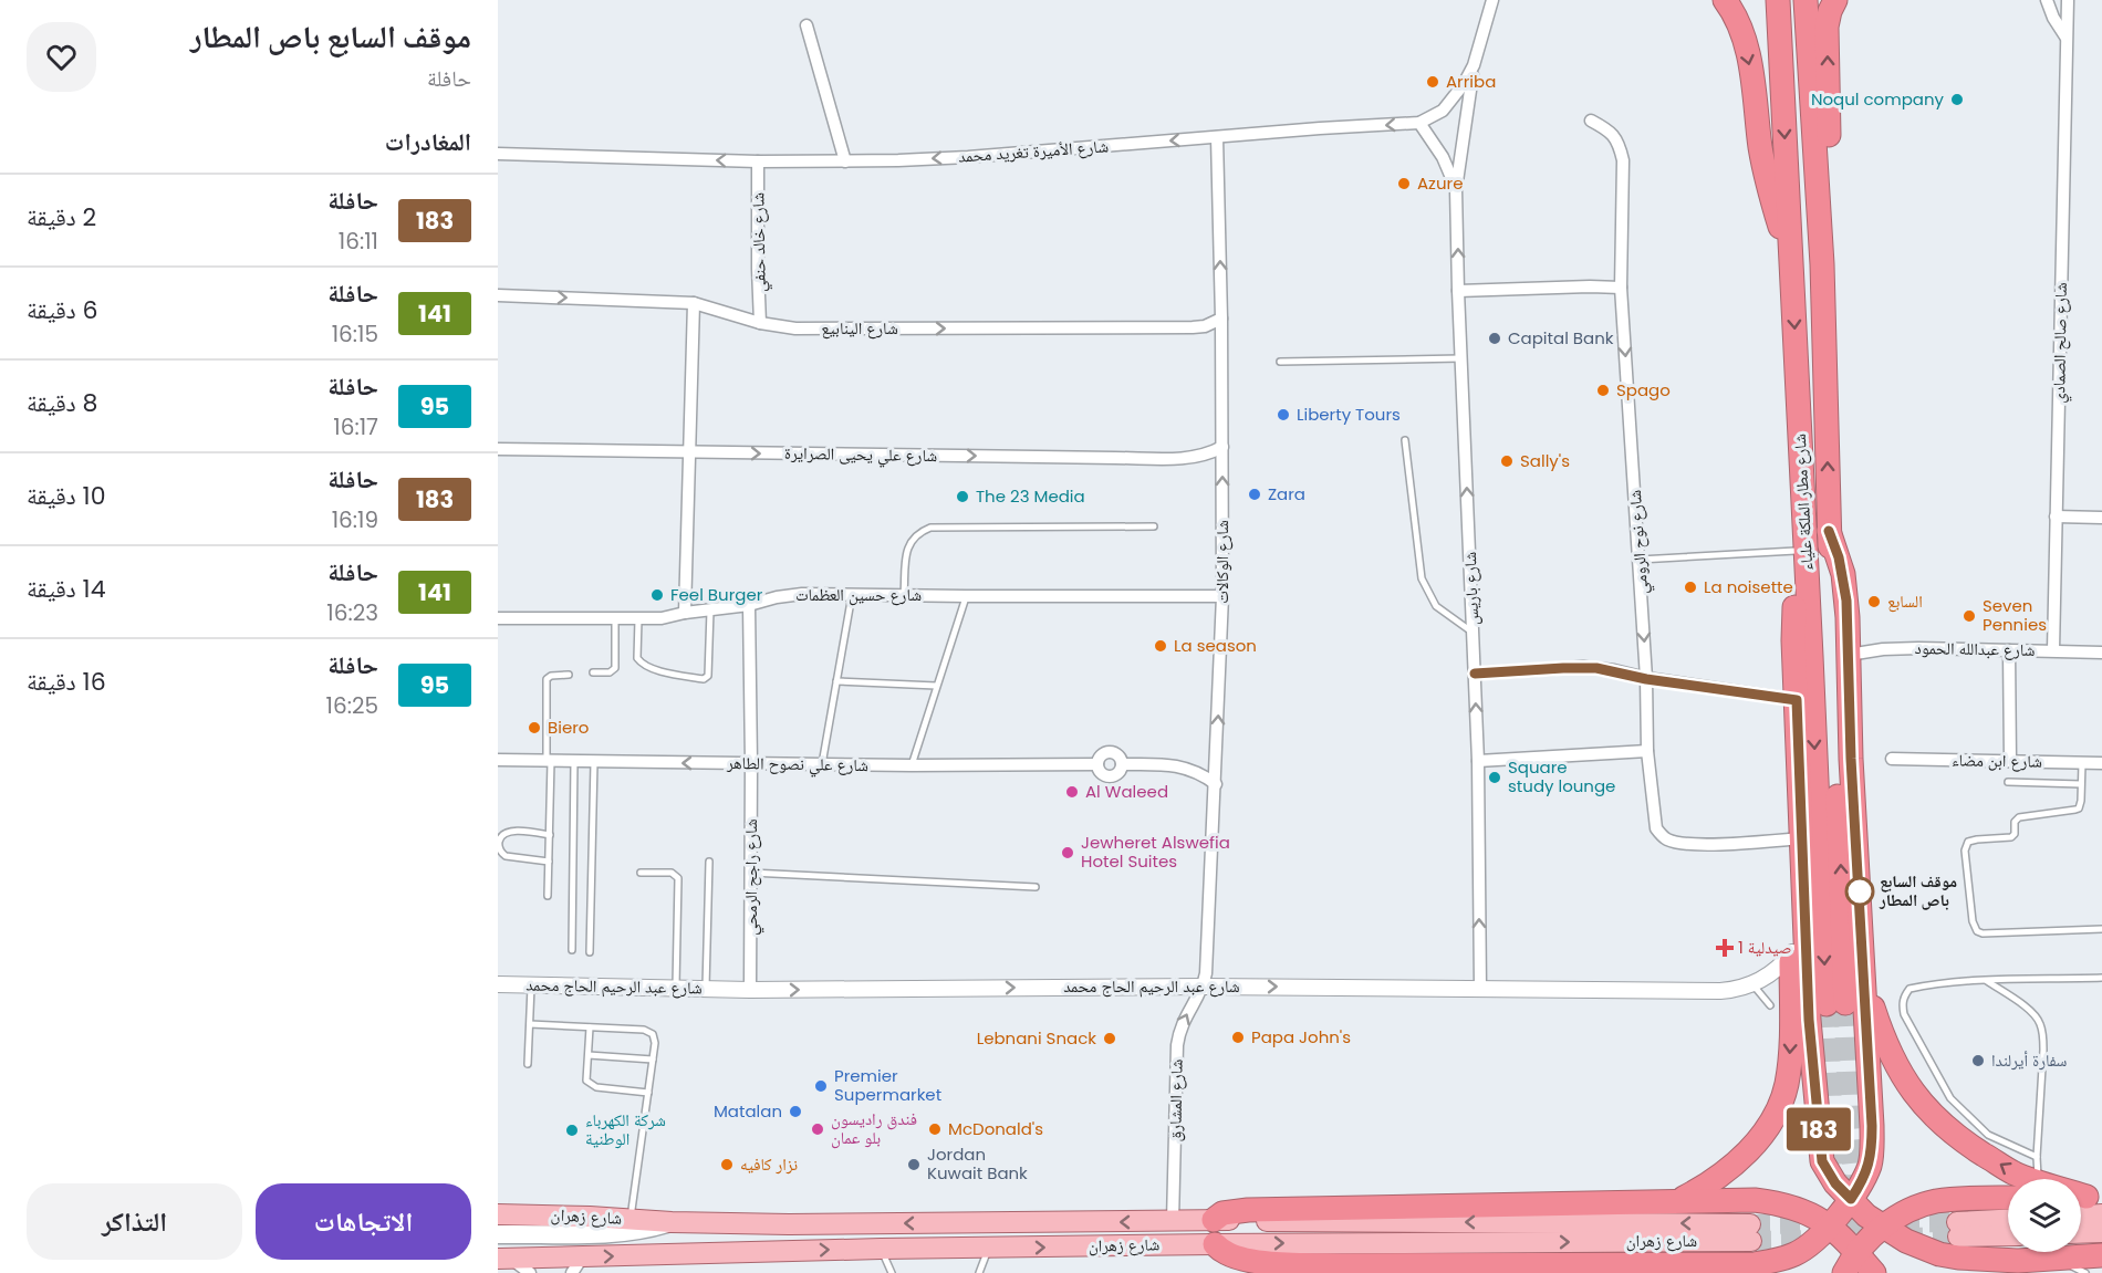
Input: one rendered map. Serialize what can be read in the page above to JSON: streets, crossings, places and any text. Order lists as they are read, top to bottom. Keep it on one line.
{"streets":{"highway":["شارع مطار الملكة علياء"],"main road":["شارع زهران"],"street":["شارع الأميرة تغريد محمد","شارع خالد حنفي","شارع الينابيع","شارع صالح الصمادي","شارع علي يحيى الصرايرة","شارع نوح الرومي","شارع الوكالات","شارع باريس","شارع حسين العظمات","شارع عبدالله الحمود","شارع ابن مضاء","شارع علي نصوح الطاهر","شارع راجح الرمحي","شارع عبد الرحيم الحاج محمد","شارع المشارق"]},"crossings":[["شارع الأميرة تغريد محمد","شارع خالد حنفي"],["شارع الأميرة تغريد محمد","شارع الوكالات"],["شارع الأميرة تغريد محمد","شارع باريس"],["شارع خالد حنفي","شارع الينابيع"],["شارع الينابيع","شارع الوكالات"],["شارع صالح الصمادي","شارع عبدالله الحمود"],["شارع علي يحيى الصرايرة","شارع الوكالات"],["شارع الوكالات","شارع حسين العظمات"],["شارع الوكالات","شارع عبد الرحيم الحاج محمد"],["شارع الوكالات","شارع المشارق"],["شارع باريس","شارع عبد الرحيم الحاج محمد"],["شارع حسين العظمات","شارع راجح الرمحي"],["شارع علي نصوح الطاهر","شارع راجح الرمحي"],["شارع راجح الرمحي","شارع عبد الرحيم الحاج محمد"],["شارع عبد الرحيم الحاج محمد","شارع المشارق"],["شارع المشارق","شارع زهران"]],"one_way":["شارع الأميرة تغريد محمد","شارع الينابيع","شارع علي يحيى الصرايرة","شارع نوح الرومي","شارع الوكالات","شارع باريس","شارع عبد الرحيم الحاج محمد","شارع المشارق"],"places":{"other":["Arriba","Noqul company","Azure","Capital Bank","Spago","Liberty Tours","Sally's","Zara","The 23 Media","La noisette","Feel Burger","السابع","Seven Pennies","La season","Biero","Square study lounge","Al Waleed","Jewheret Alswefia Hotel Suites","موقف السابع باص المطار","Papa John's","Lebnani Snack","سفارة أيرلندا","Premier Supermarket","Matalan","فندق راديسون بلو عمان","McDonald's","شركة الكهرباء الوطنية","نزار كافيه","Jordan Kuwait Bank"],"health":["صيدلية 1"]},"lines":["bus line 183"],"page":{"on_map":"183","heading":[["موقف السابع باص المطار","حافلة"],"المغادرات"],"list":[{"mark":"183","name":"حافلة","note":"16:11","value":"2 دقيقة"},{"mark":"141","name":"حافلة","note":"16:15","value":"6 دقيقة"},{"mark":"95","name":"حافلة","note":"16:17","value":"8 دقيقة"},{"mark":"183","name":"حافلة","note":"16:19","value":"10 دقيقة"},{"mark":"141","name":"حافلة","note":"16:23","value":"14 دقيقة"},{"mark":"95","name":"حافلة","note":"16:25","value":"16 دقيقة"}],"buttons":["الاتجاهات","التذاكر"]}}
